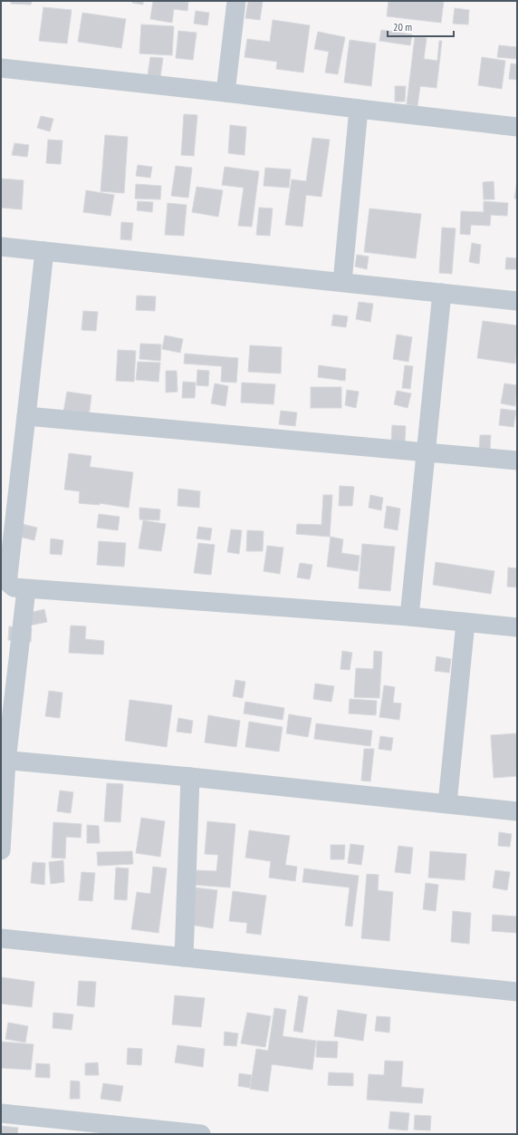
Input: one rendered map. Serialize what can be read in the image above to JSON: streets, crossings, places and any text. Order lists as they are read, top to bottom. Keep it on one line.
{"scale_bar":"20 m"}
